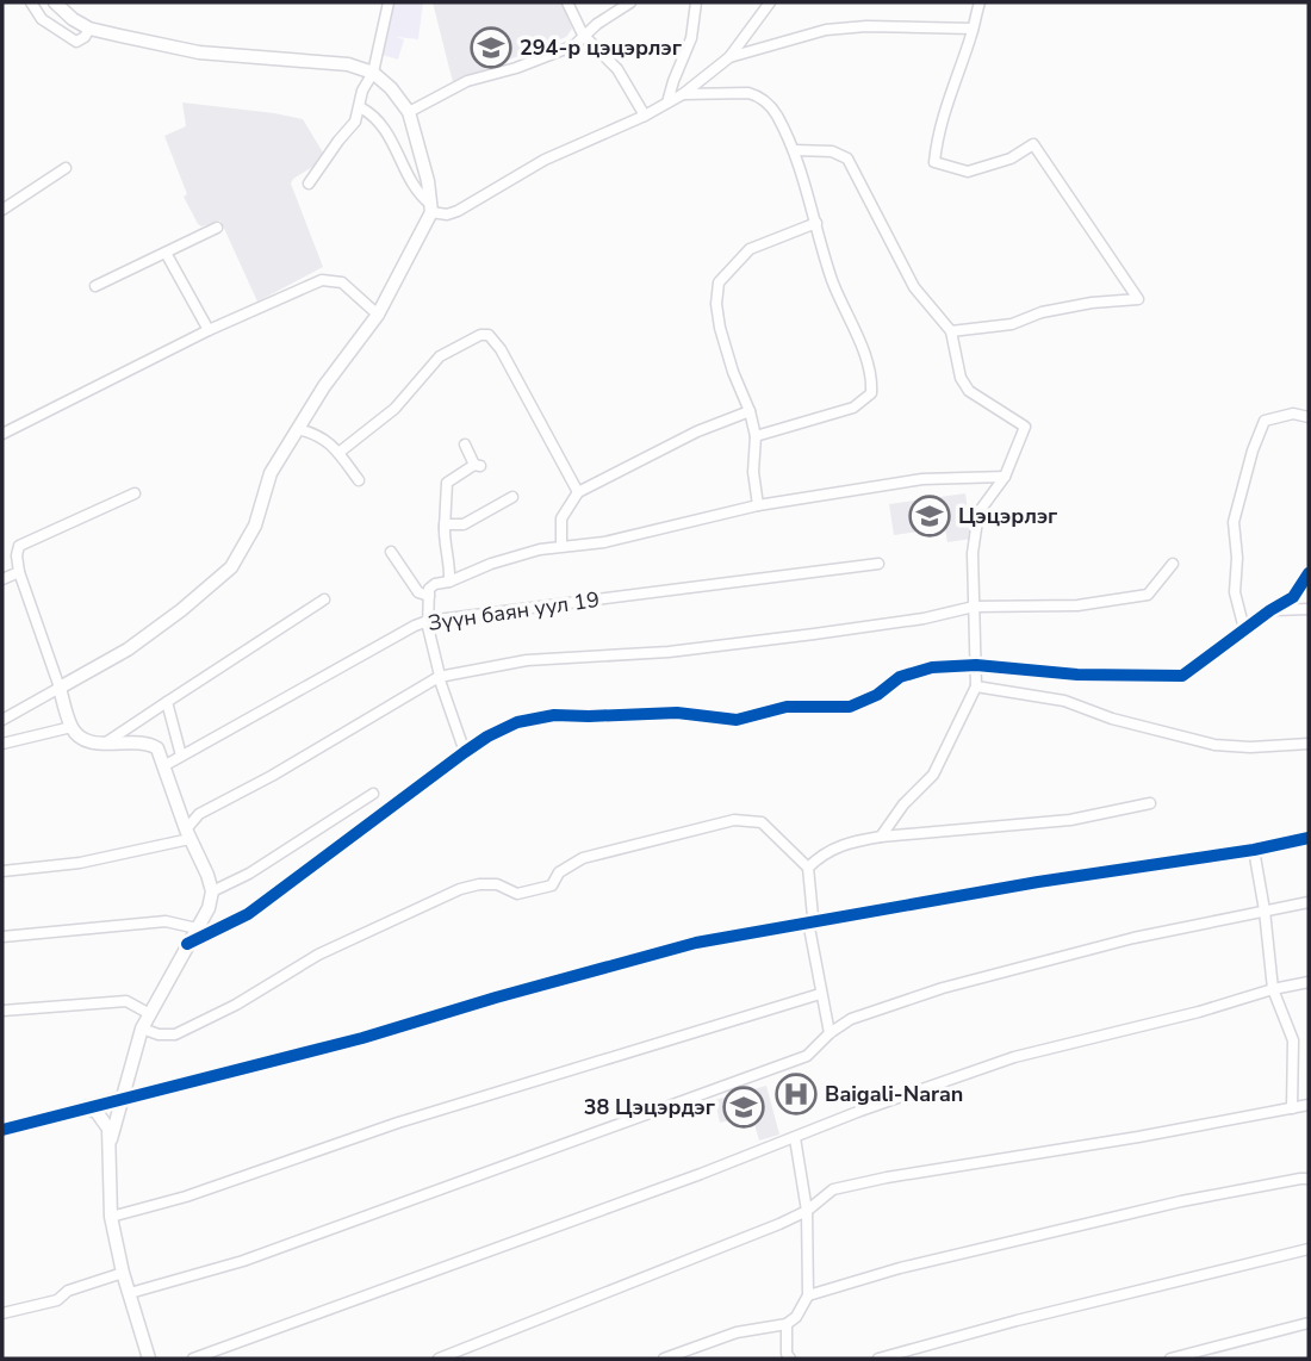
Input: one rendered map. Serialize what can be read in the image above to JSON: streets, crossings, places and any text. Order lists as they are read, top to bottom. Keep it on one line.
{"streets":{"street":["Зүүн баян уул 19"]},"places":{"school or university":["294-р цэцэрлэг","Цэцэрлэг","38 Цэцэрдэг"],"hospital":["Baigali-Naran"]}}
